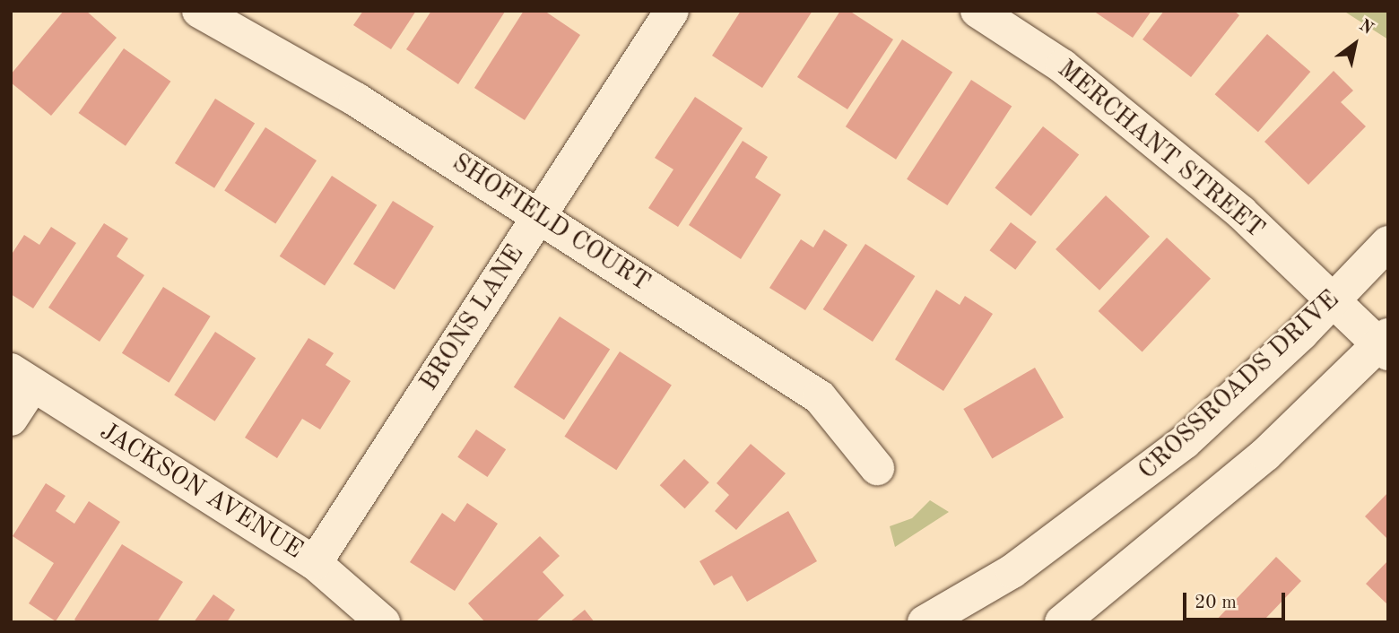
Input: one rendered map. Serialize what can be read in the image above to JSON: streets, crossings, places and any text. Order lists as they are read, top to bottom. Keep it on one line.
{"streets":{"street":["MERCHANT STREET","SHOFIELD COURT","BRONS LANE","CROSSROADS DRIVE","JACKSON AVENUE"]},"crossings":[["MERCHANT STREET","CROSSROADS DRIVE"],["SHOFIELD COURT","BRONS LANE"],["BRONS LANE","JACKSON AVENUE"]],"scale_bar":"20 m","north":"top right"}
